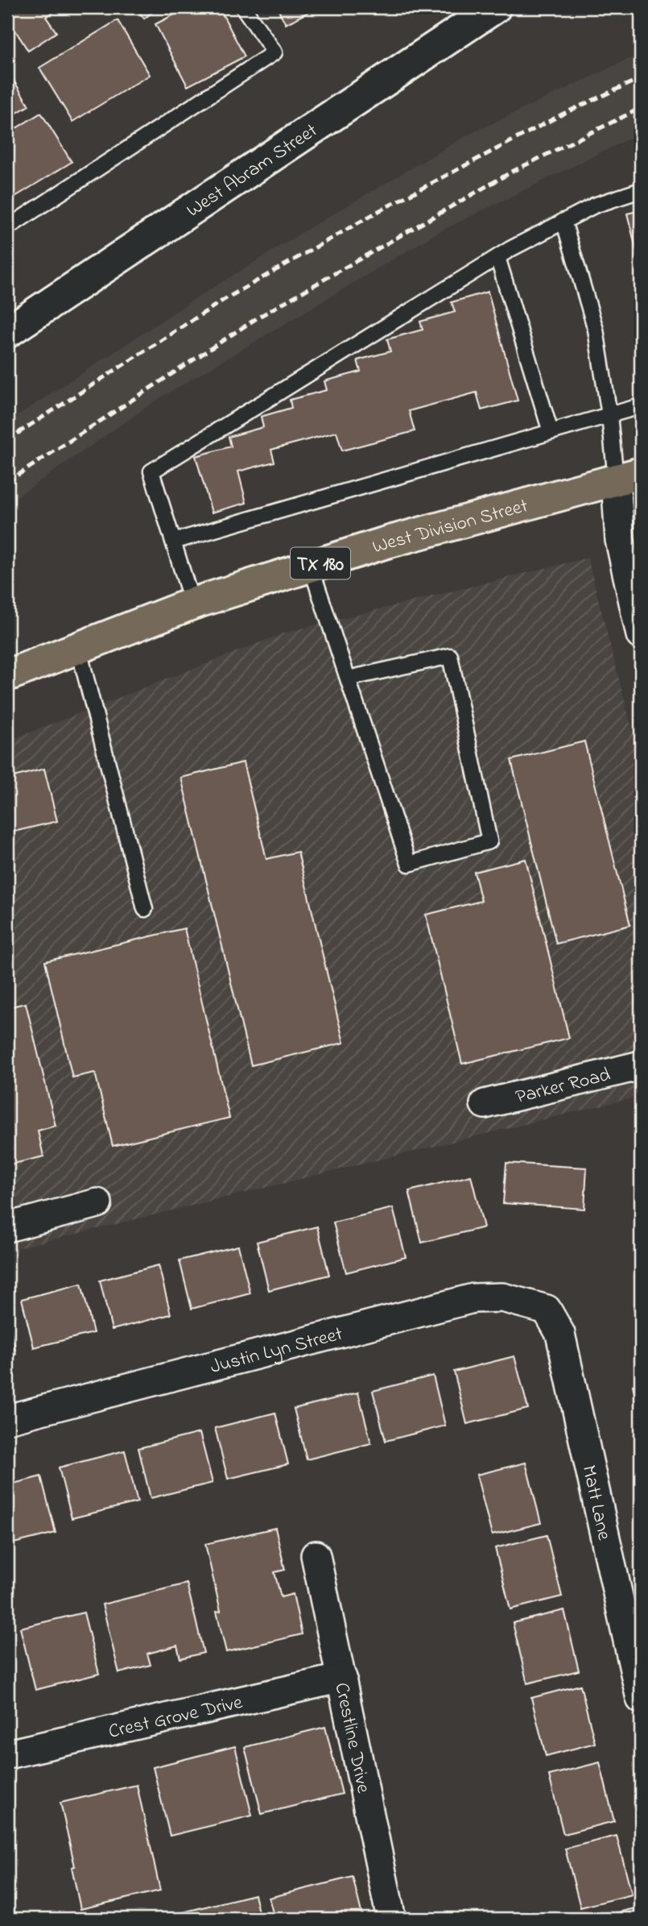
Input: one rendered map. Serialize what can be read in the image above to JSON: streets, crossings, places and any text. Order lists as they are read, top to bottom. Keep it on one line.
{"streets":{"main road":["West Abram Street","West Division Street","TX 180"],"street":["Parker Road","Justin Lyn Street","Matt Lane","Crest Grove Drive","Crestline Drive"]},"crossings":[["Justin Lyn Street","Matt Lane"],["Crest Grove Drive","Crestline Drive"]]}
